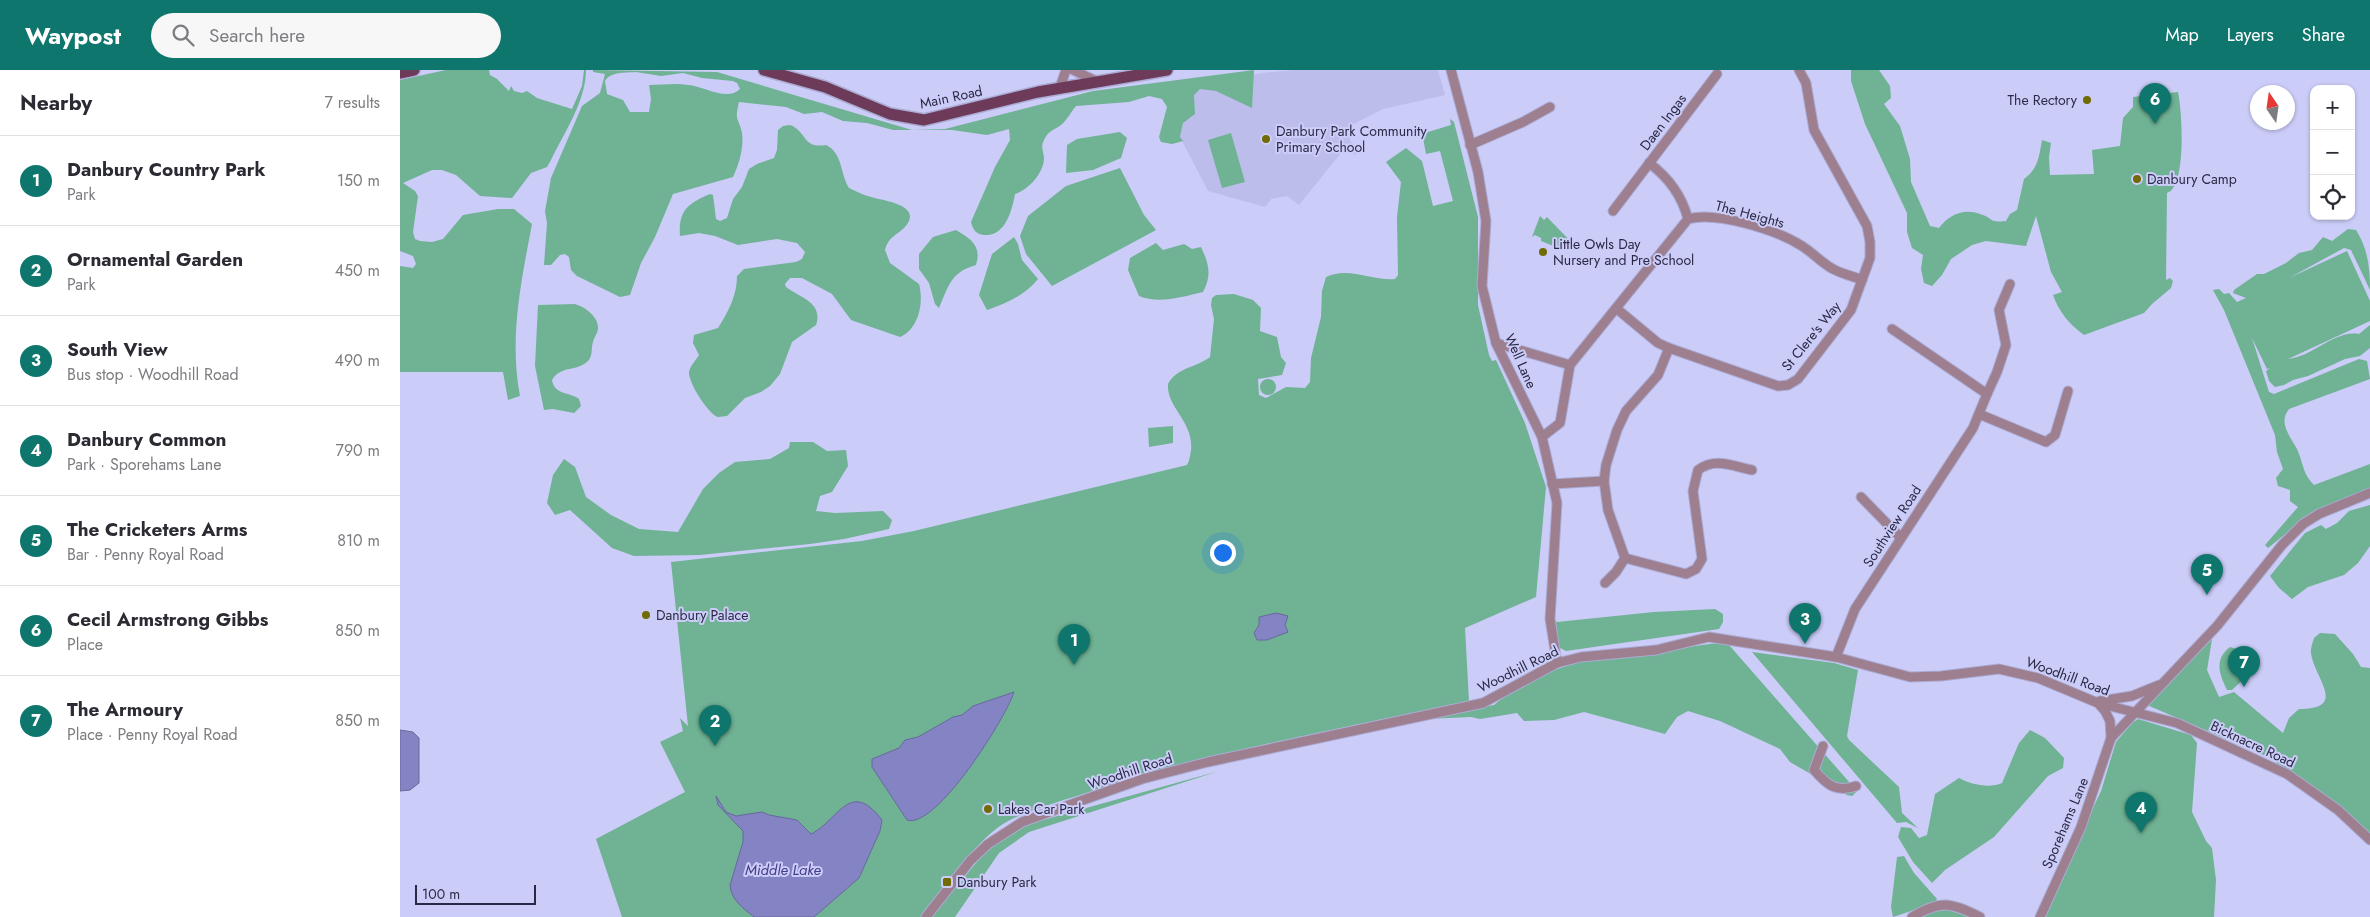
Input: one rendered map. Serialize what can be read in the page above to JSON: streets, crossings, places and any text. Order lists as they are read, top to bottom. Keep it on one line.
{"streets":{"main road":["Main Road"],"street":["Daen Ingas","The Heights","St Clere's Way","Well Lane","Southview Road","Woodhill Road","Bicknacre Road","Sporehams Lane"]},"crossings":[["Daen Ingas","The Heights"],["The Heights","St Clere's Way"],["Well Lane","Woodhill Road"],["Southview Road","Woodhill Road"],["Woodhill Road","Bicknacre Road"],["Woodhill Road","Sporehams Lane"],["Bicknacre Road","Sporehams Lane"]],"water":["Middle Lake"],"places":{"other":["The Rectory","Danbury Park Community Primary School","Danbury Camp","Little Owls Day Nursery and Pre School","Danbury Palace","Lakes Car Park"],"transit":["Danbury Park"]},"scale_bar":"100 m","north":"top","page":{"header":"Waypost","search":"Search here","nav":["Map","Layers","Share"],"heading":["Nearby","7 results"],"pins":["6","5","3","1","7","2","4"],"map_buttons":["+","−"],"list":[{"mark":"1","name":"Danbury Country Park","note":"Park","value":"150 m"},{"mark":"2","name":"Ornamental Garden","note":"Park","value":"450 m"},{"mark":"3","name":"South View","note":"Bus stop · Woodhill Road","value":"490 m"},{"mark":"4","name":"Danbury Common","note":"Park · Sporehams Lane","value":"790 m"},{"mark":"5","name":"The Cricketers Arms","note":"Bar · Penny Royal Road","value":"810 m"},{"mark":"6","name":"Cecil Armstrong Gibbs","note":"Place","value":"850 m"},{"mark":"7","name":"The Armoury","note":"Place · Penny Royal Road","value":"850 m"}],"scale":"100 m"}}
